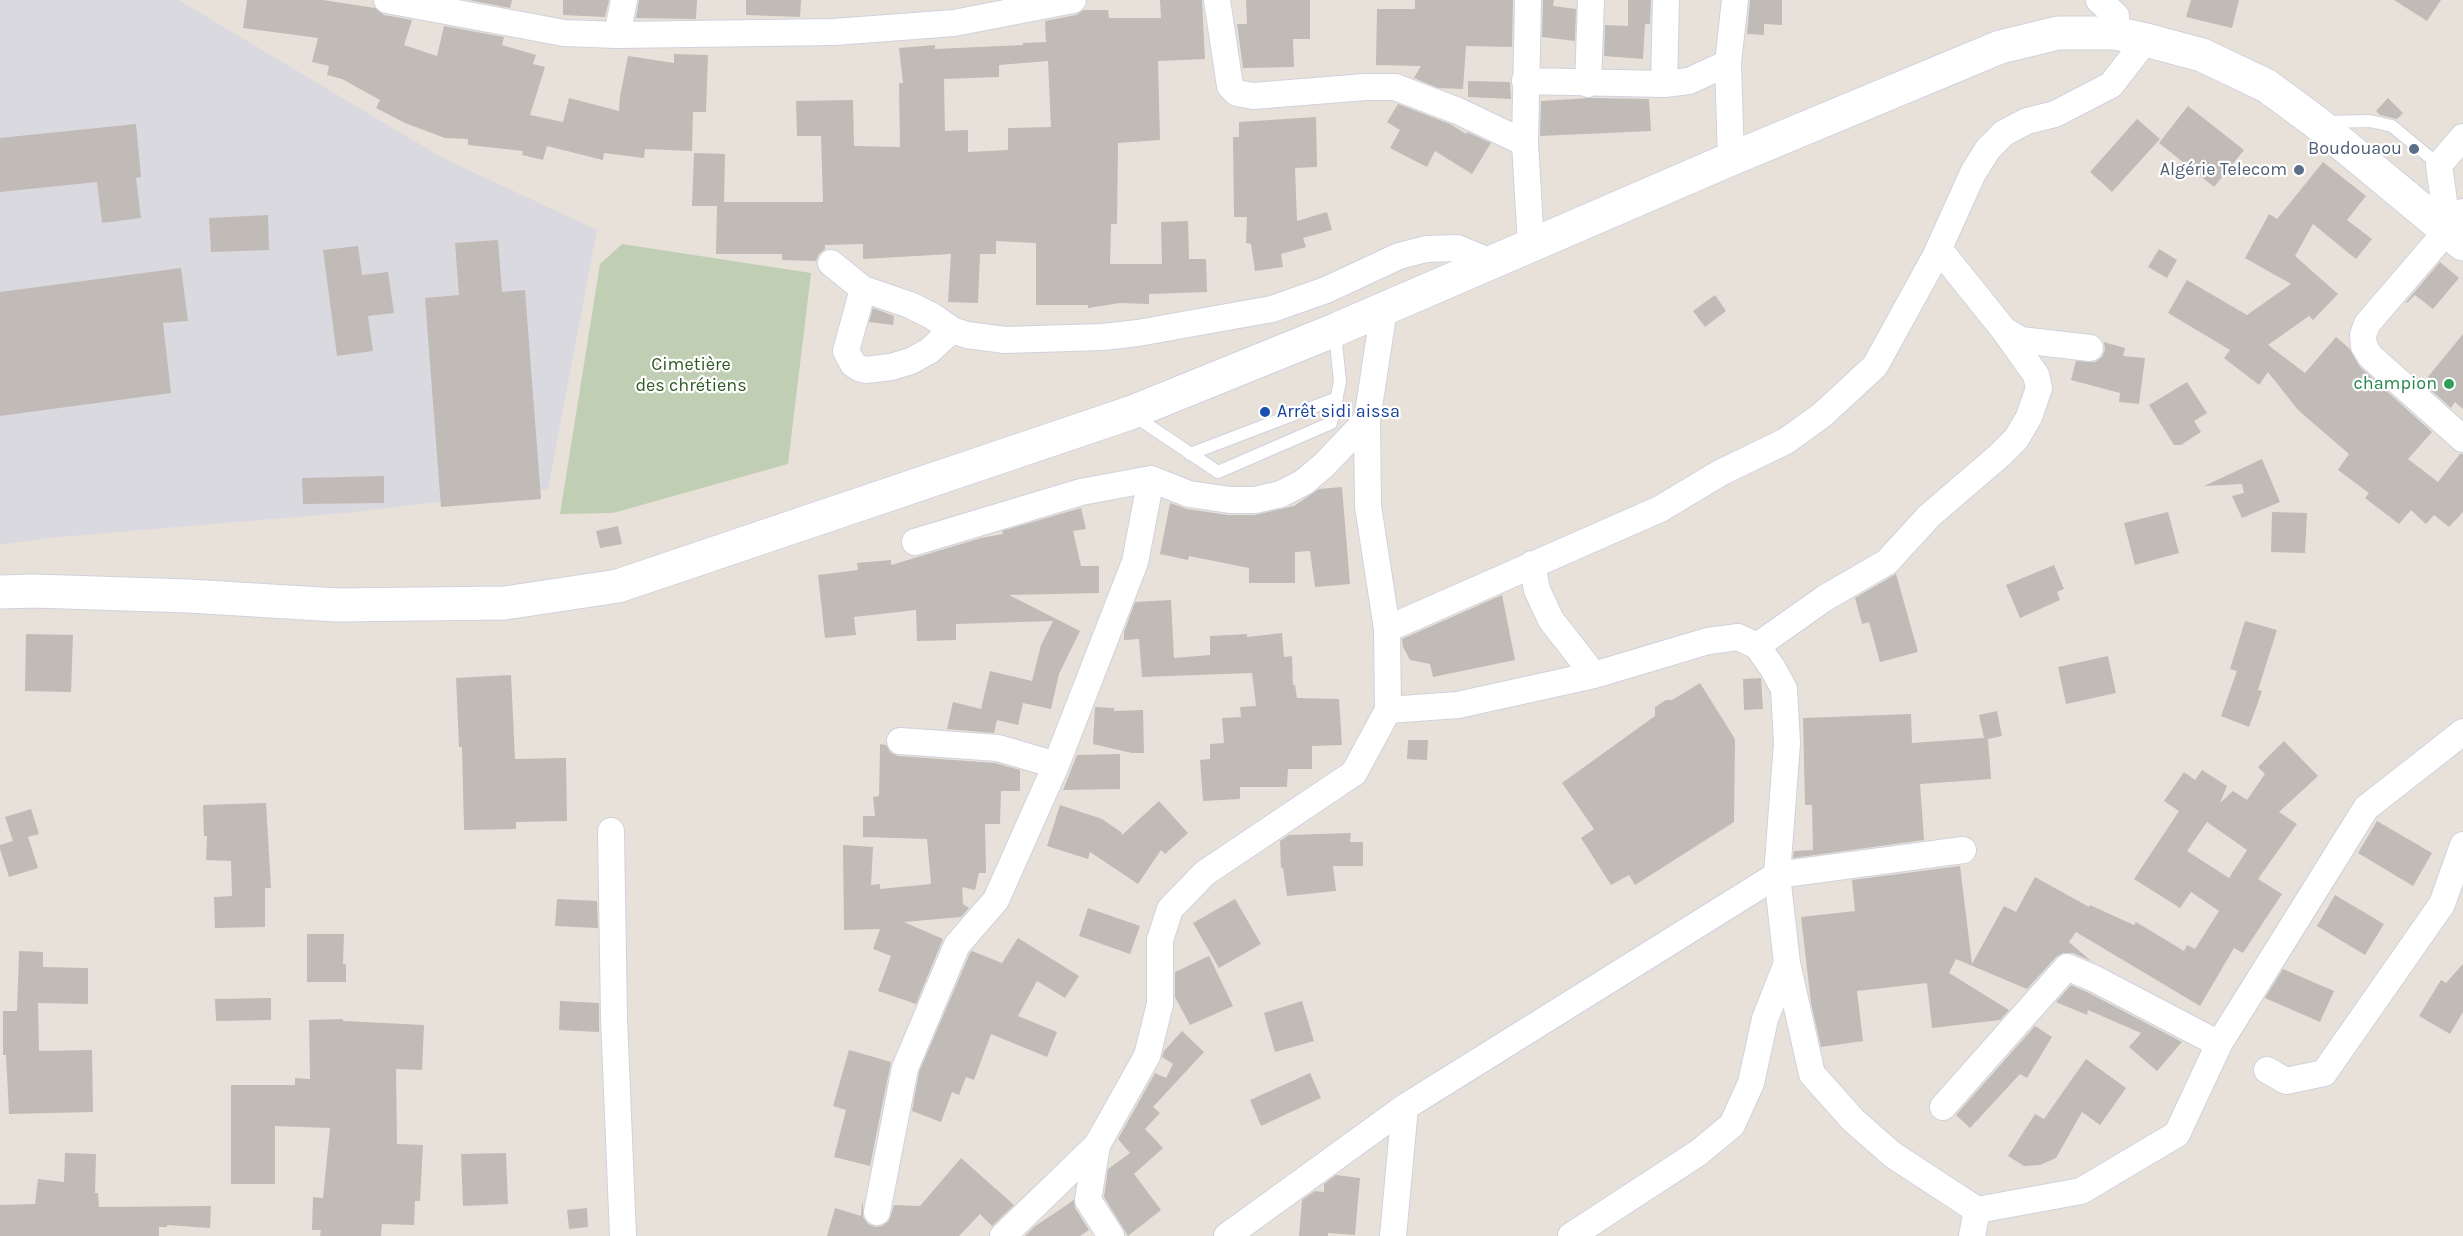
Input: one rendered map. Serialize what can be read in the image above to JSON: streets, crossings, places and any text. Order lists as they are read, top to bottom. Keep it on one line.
{"parks":["Cimetière des chrétiens"],"places":["Boudouaou","Algérie Telecom","champion","Arrêt sidi aissa"]}
